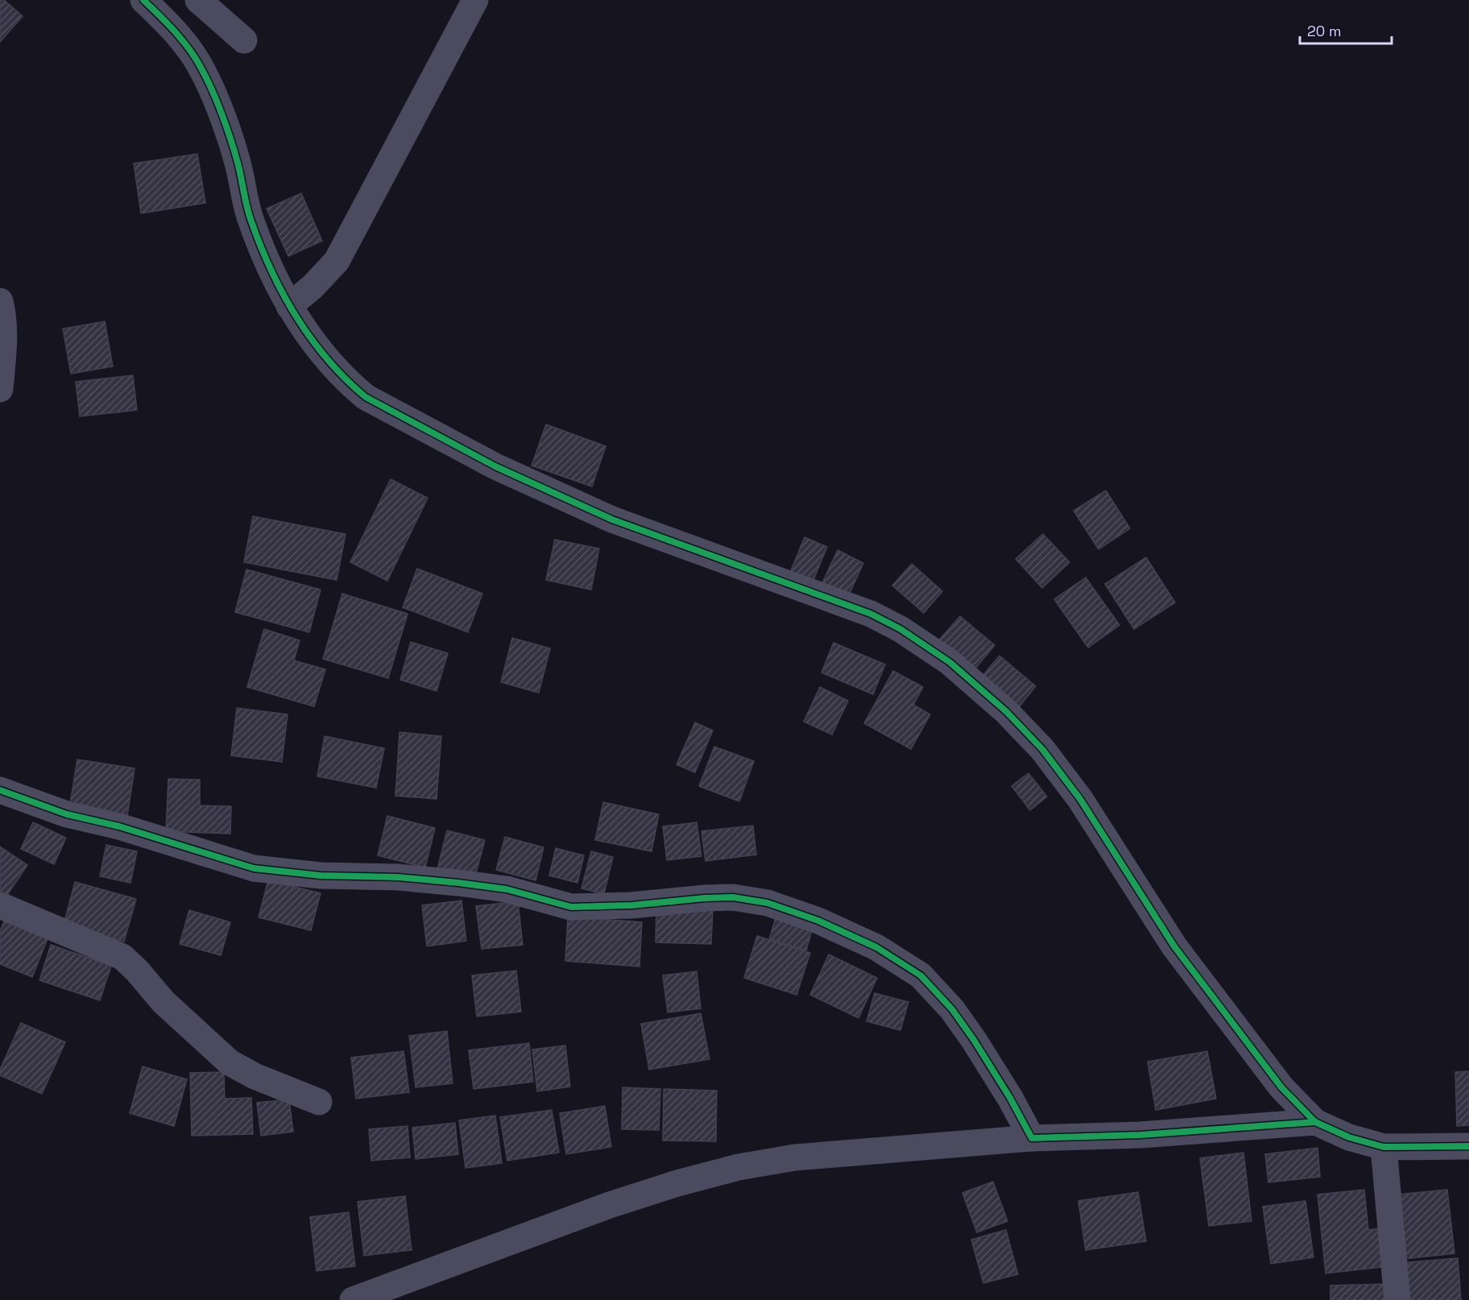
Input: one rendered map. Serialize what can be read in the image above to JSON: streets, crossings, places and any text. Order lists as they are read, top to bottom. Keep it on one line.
{"scale_bar":"20 m"}
